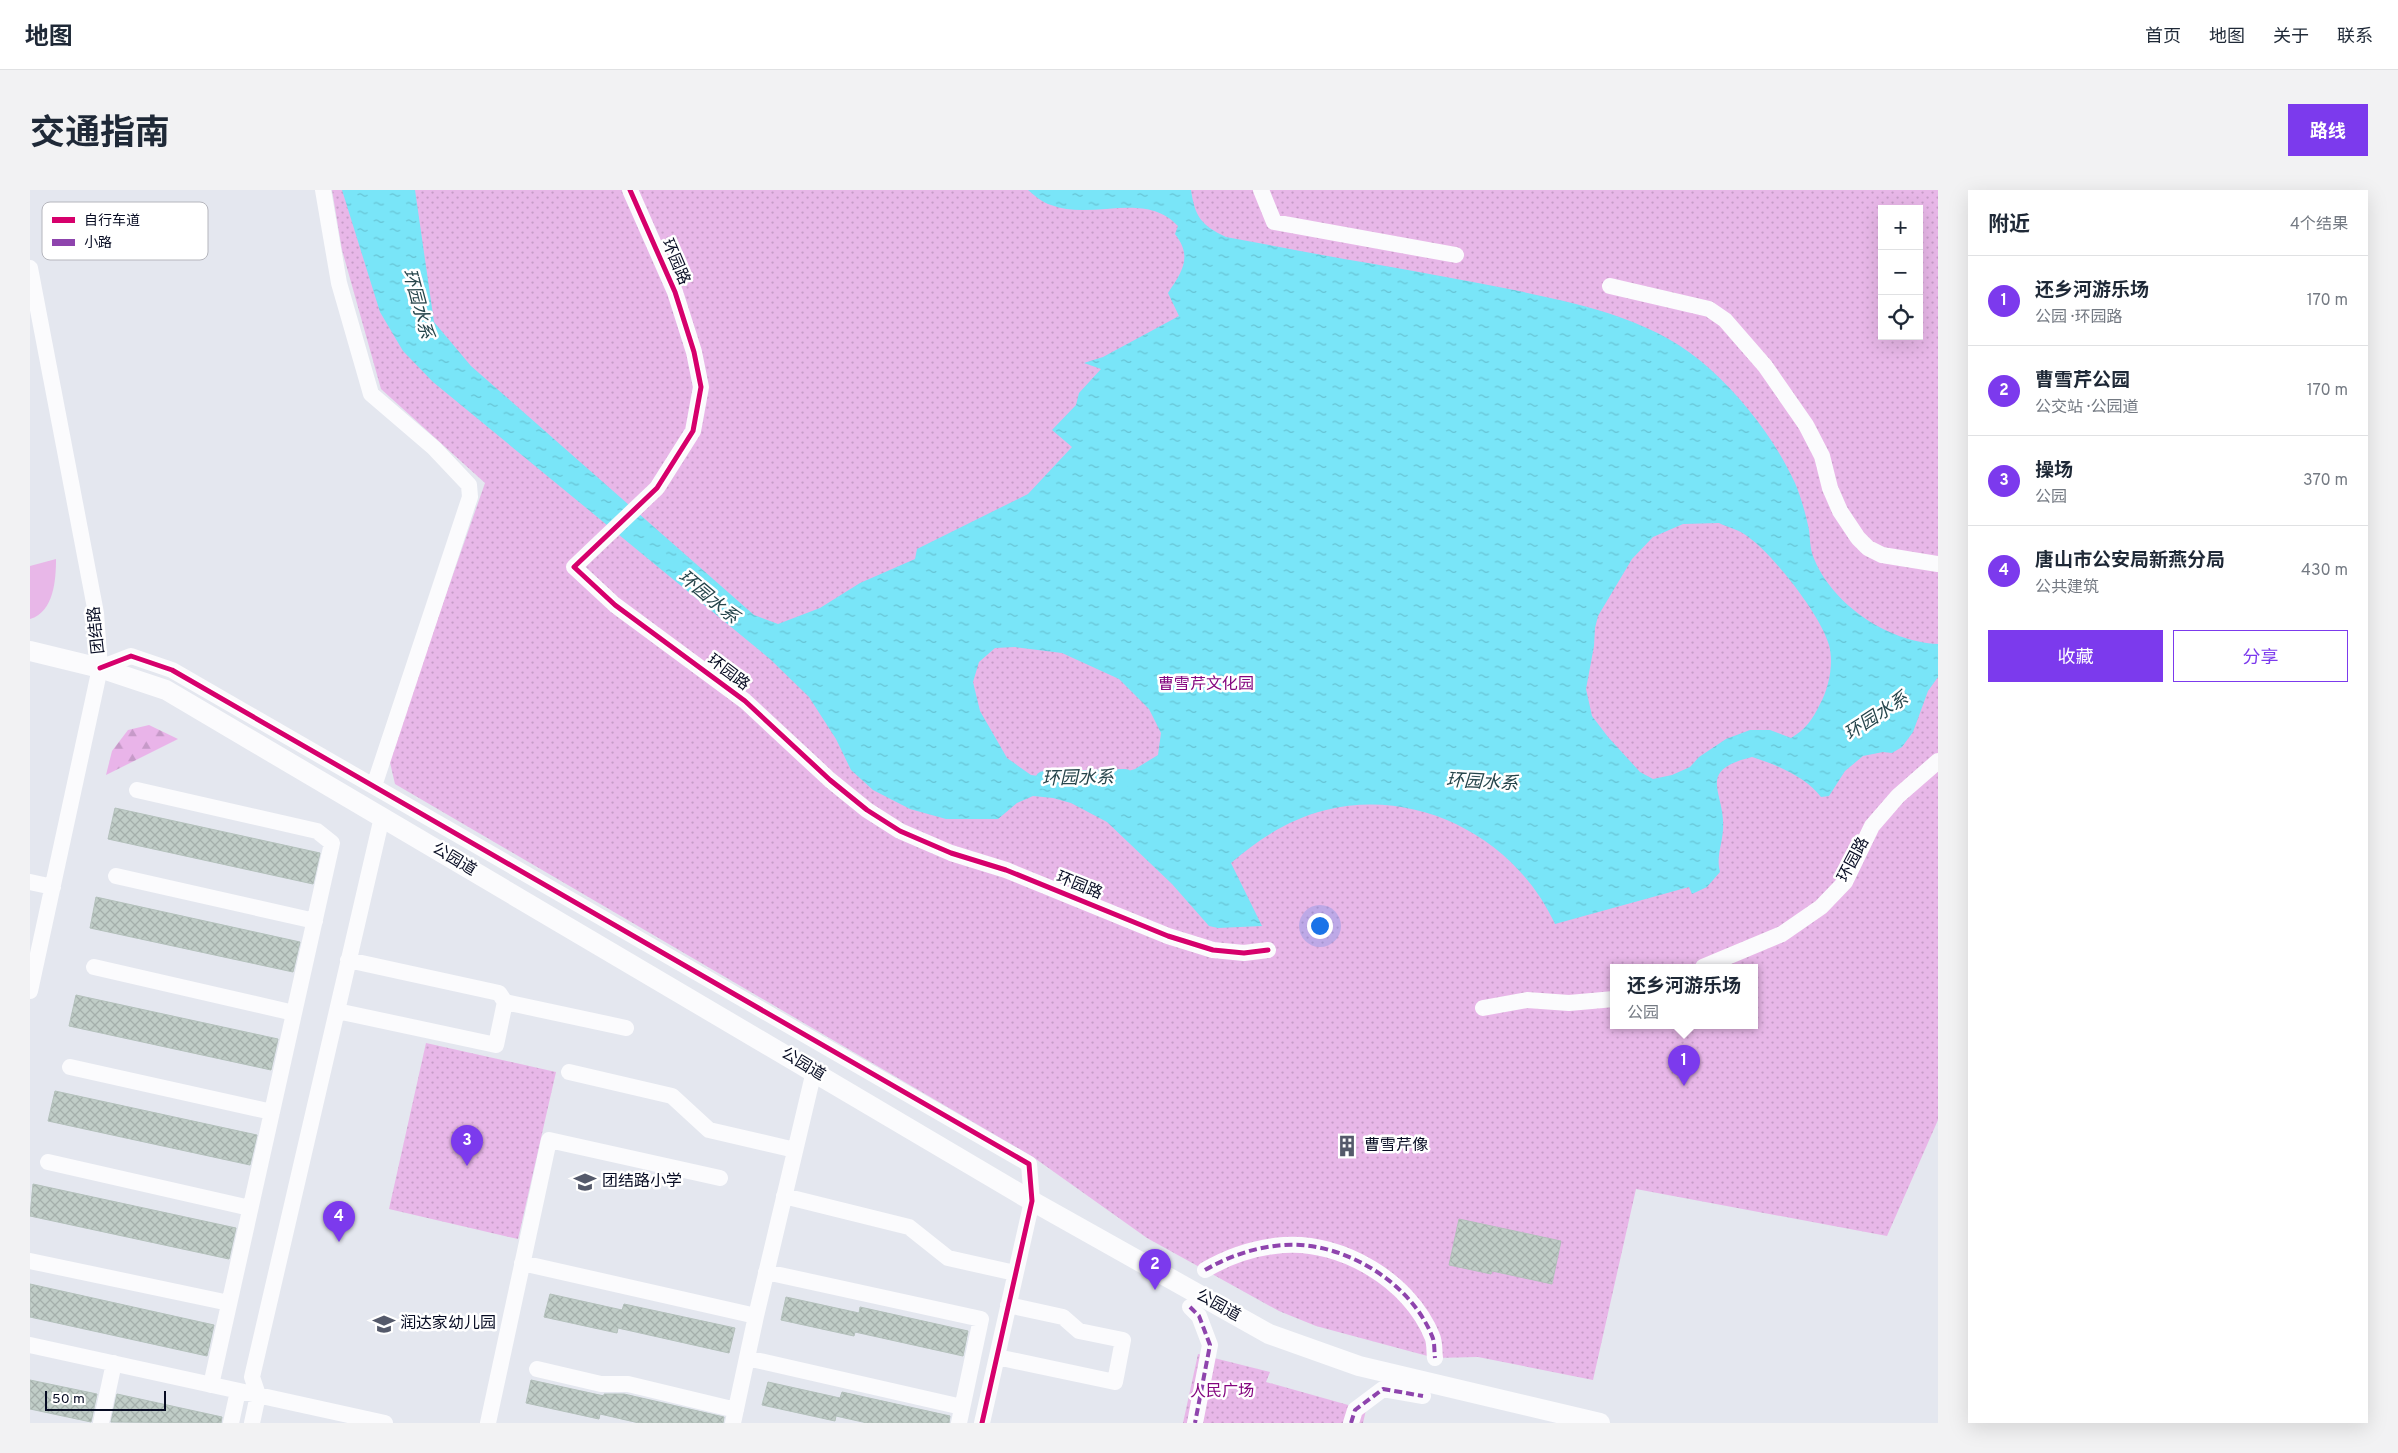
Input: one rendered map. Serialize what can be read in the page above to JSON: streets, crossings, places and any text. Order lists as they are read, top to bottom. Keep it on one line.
{"streets":{"main road":["公园道"],"street":["环园路","团结路"]},"crossings":[["团结路","公园道"]],"water":["环园水系"],"parks":["曹雪芹文化园","人民广场"],"places":{"building":["曹雪芹像"],"school or university":["团结路小学","润达家幼儿园"]},"legend":["自行车道","小路"],"scale_bar":"50 m","page":{"header":"地图","nav":["首页","地图","关于","联系"],"title":"交通指南","buttons":["路线",["收藏","分享"]],"heading":["附近","4个结果"],"map_buttons":["+","−"],"list":[{"mark":"1","name":"还乡河游乐场","note":"公园 · 环园路","value":"170 m"},{"mark":"2","name":"曹雪芹公园","note":"公交站 · 公园道","value":"170 m"},{"mark":"3","name":"操场","note":"公园","value":"370 m"},{"mark":"4","name":"唐山市公安局新燕分局","note":"公共建筑","value":"430 m"}],"popup":["还乡河游乐场","公园"],"pins":["1","3","4","2"],"scale":"50 m"}}
